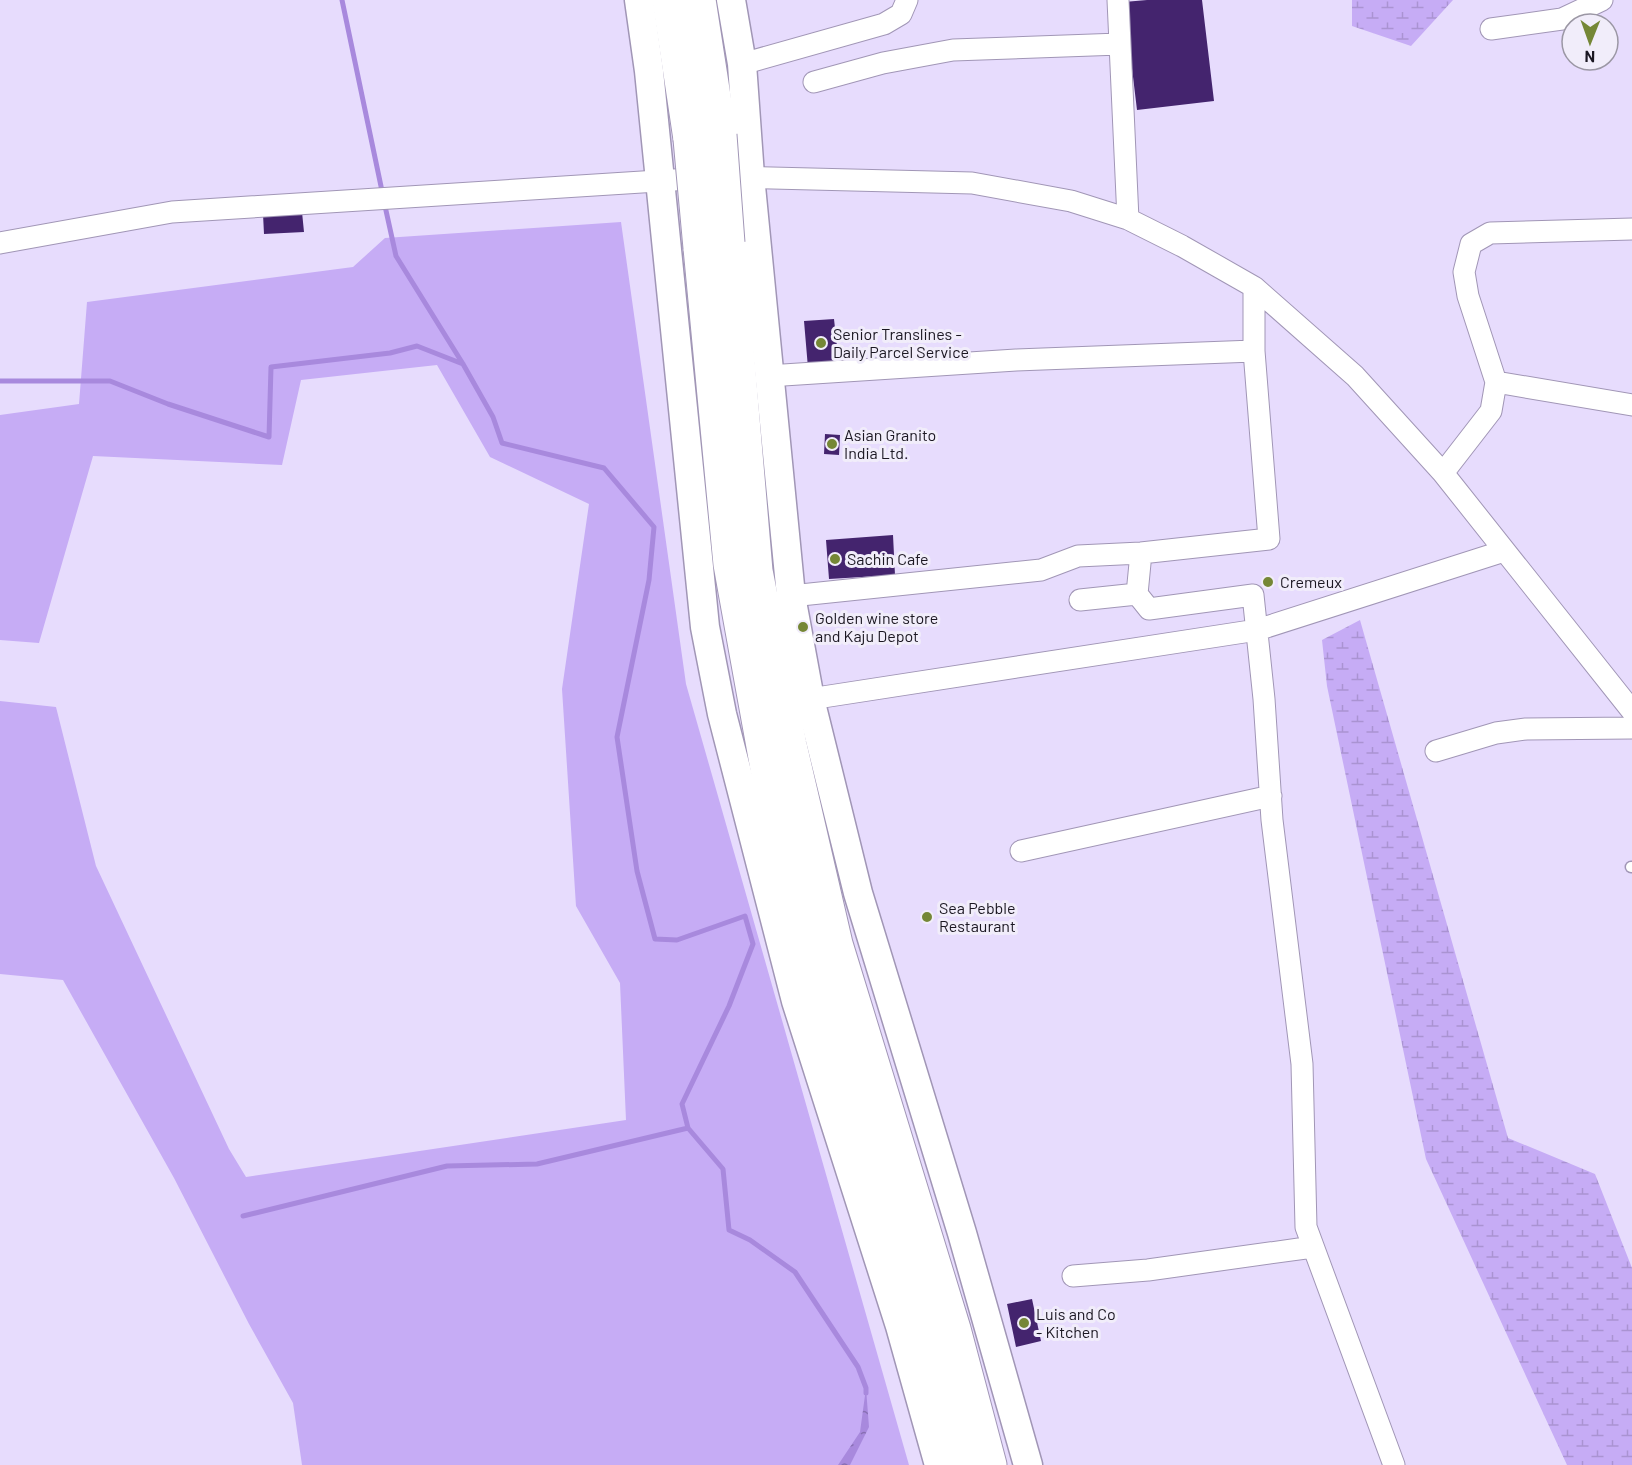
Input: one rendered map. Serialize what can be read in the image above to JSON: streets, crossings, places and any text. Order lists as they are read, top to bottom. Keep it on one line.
{"places":["Senior Translines - Daily Parcel Service","Asian Granito India Ltd.","Sachin Cafe","Cremeux","Golden wine store and Kaju Depot","Sea Pebble Restaurant","Luis and Co - Kitchen"],"north":"bottom"}
